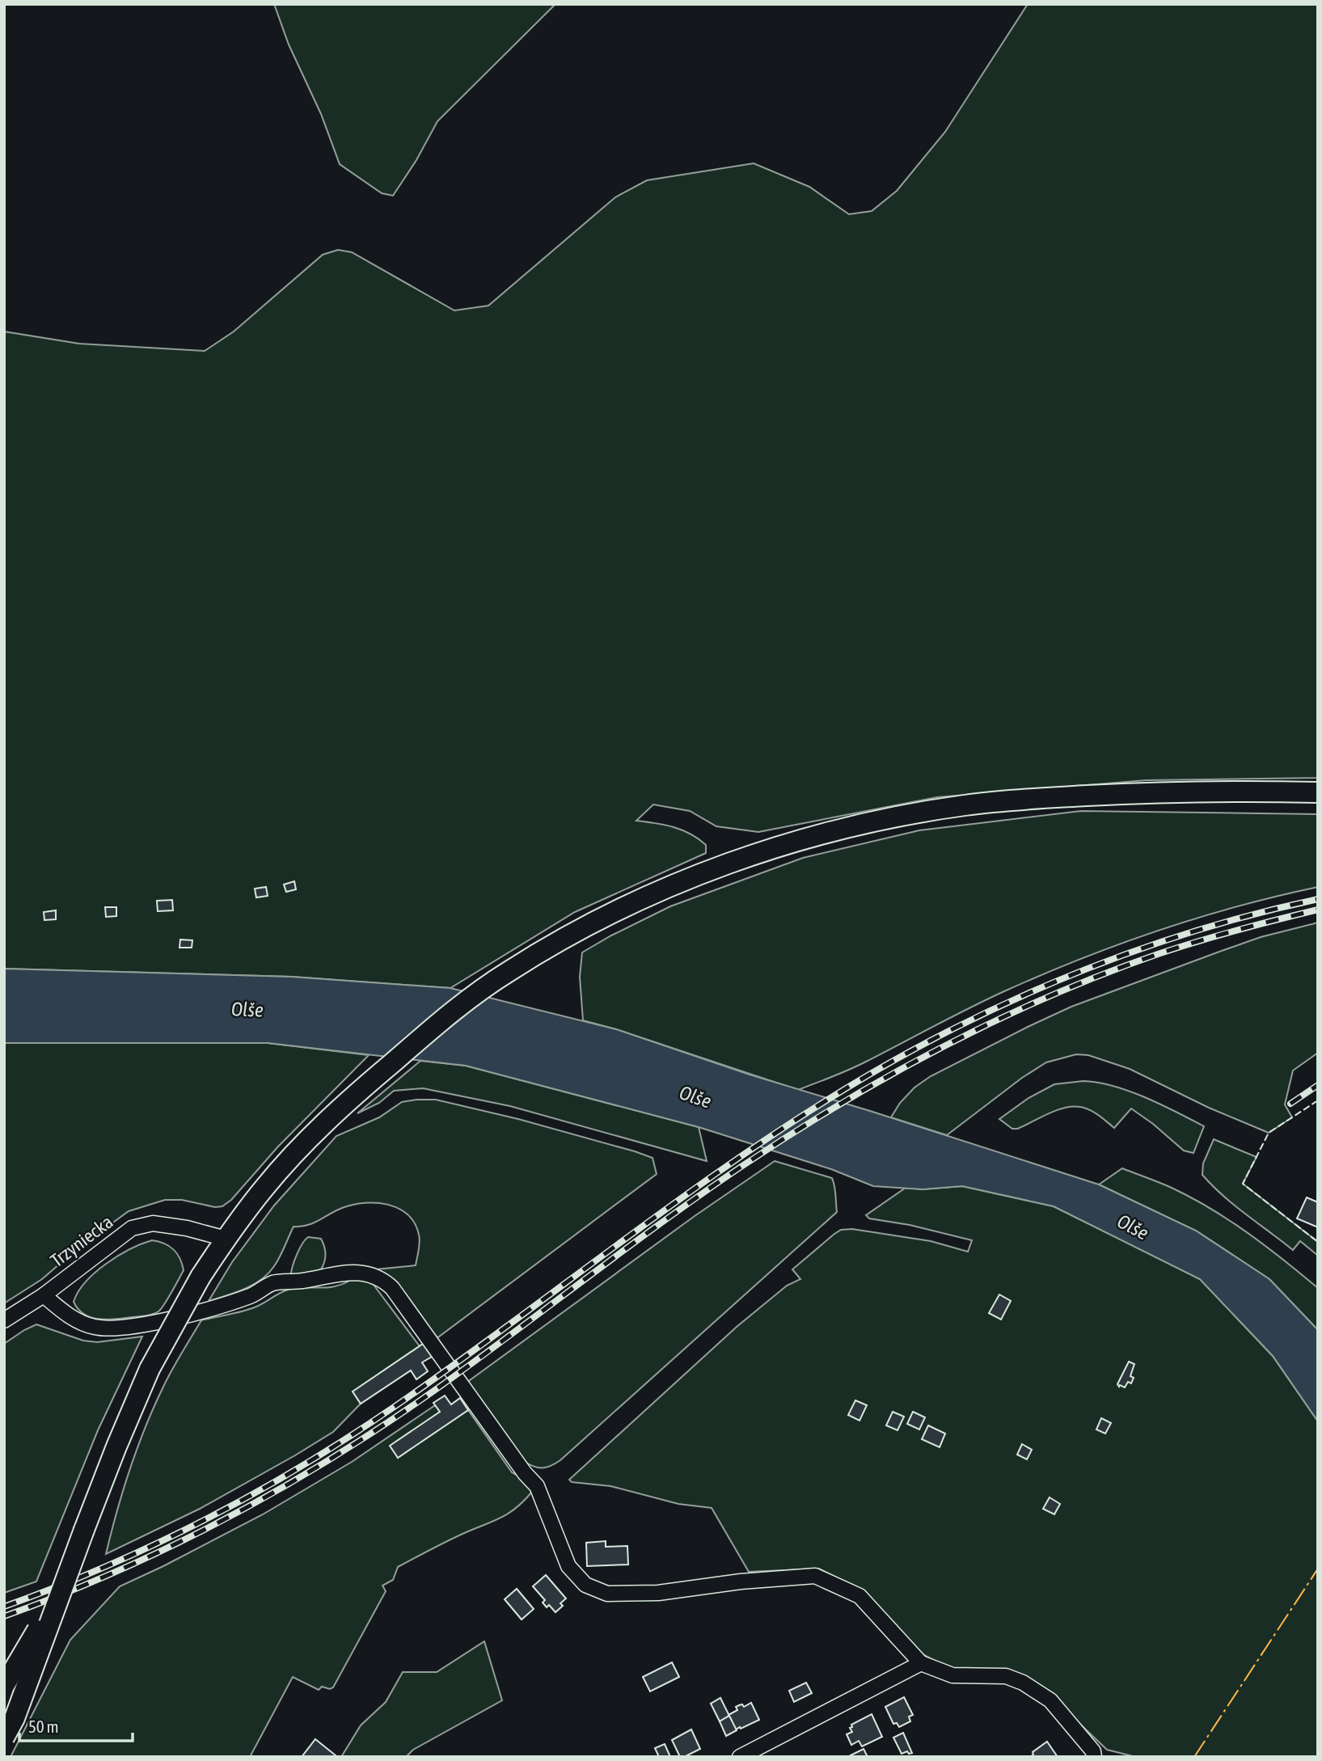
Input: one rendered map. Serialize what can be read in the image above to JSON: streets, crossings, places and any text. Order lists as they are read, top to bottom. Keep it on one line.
{"streets":{"street":["Trzyniecka"]},"water":["Olše"],"scale_bar":"50 m"}
